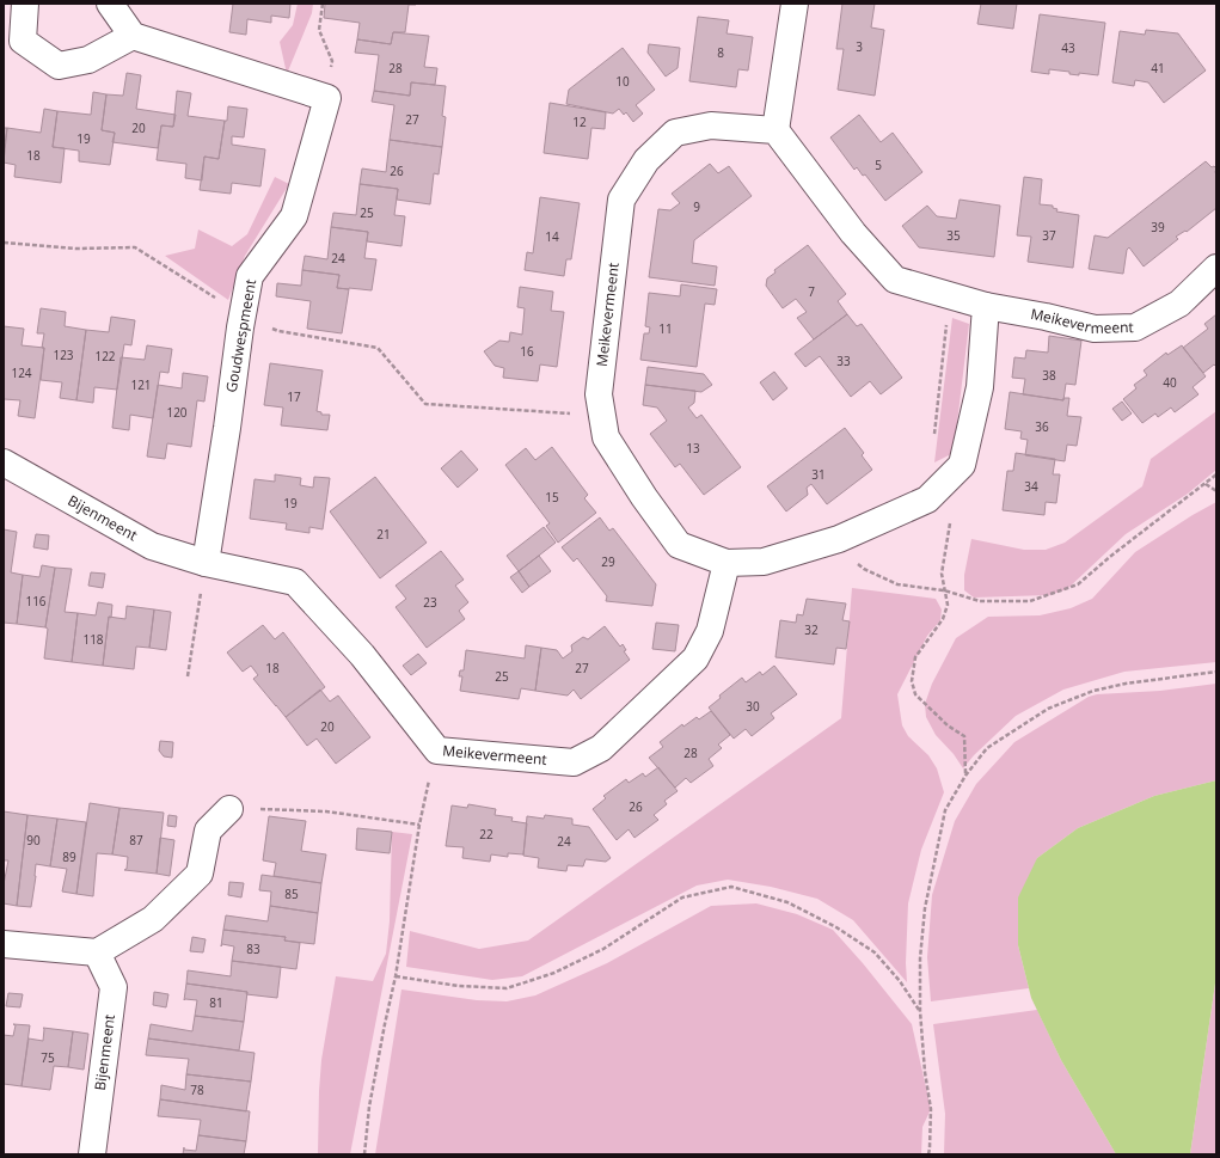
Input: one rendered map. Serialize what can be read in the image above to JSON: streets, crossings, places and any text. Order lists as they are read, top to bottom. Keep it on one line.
{"streets":{"street":["Meikevermeent","Goudwespmeent","Bijenmeent"]},"crossings":[["Meikevermeent","Goudwespmeent"],["Meikevermeent","Bijenmeent"],["Goudwespmeent","Bijenmeent"]],"house_numbers":["3","43","8","28","41","10","27","12","20","19","18","5","26","9","25","39","35","37","14","24","7","11","16","123","122","33","124","38","40","121","17","120","36","13","31","34","15","19","21","29","116","23","32","118","18","27","25","30","20","28","26","22","90","87","24","89","85","83","81","75","78"]}
